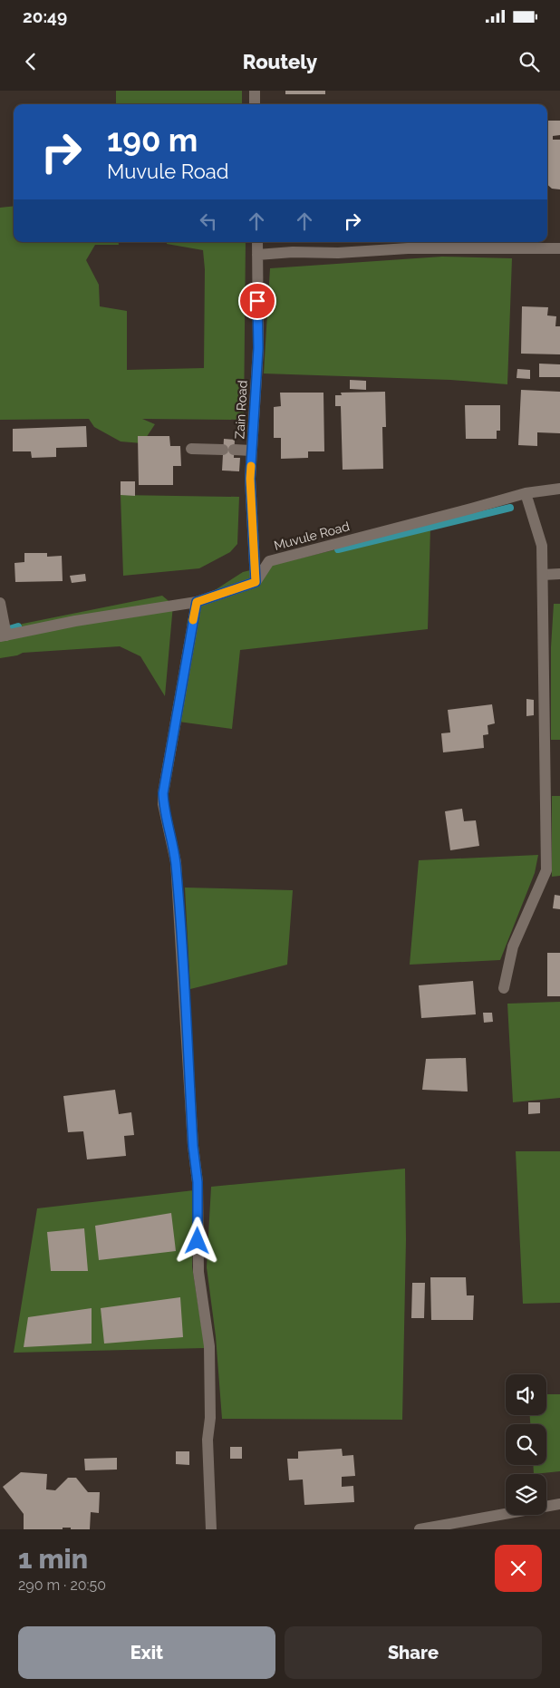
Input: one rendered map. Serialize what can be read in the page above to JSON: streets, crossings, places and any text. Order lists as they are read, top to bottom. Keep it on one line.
{"streets":{"street":["Zain Road","Muvule Road"]},"crossings":[["Zain Road","Muvule Road"]],"page":{"status":"20:49","header":"Routely","turn":["190 m","Muvule Road"],"heading":["1 min","290 m · 20:50"],"buttons":["Exit","Share"]}}
